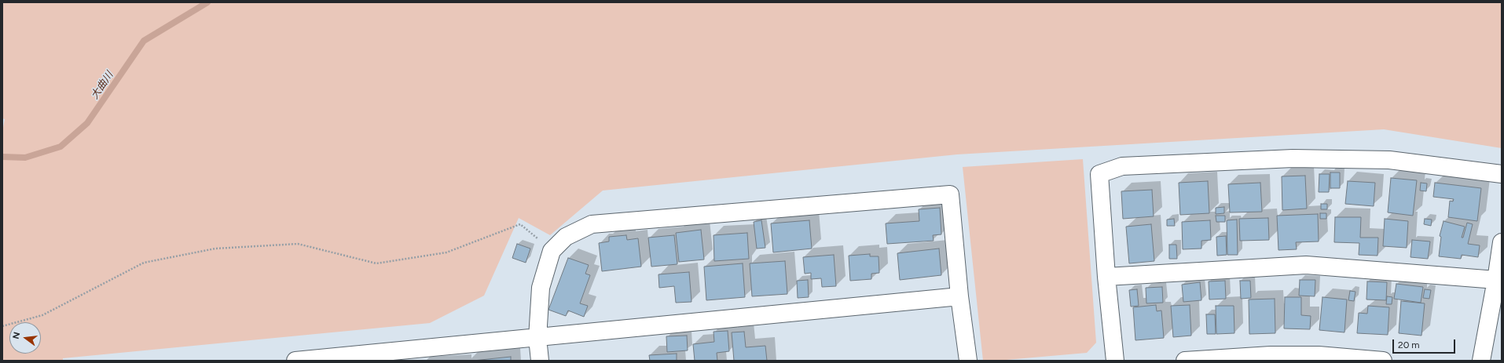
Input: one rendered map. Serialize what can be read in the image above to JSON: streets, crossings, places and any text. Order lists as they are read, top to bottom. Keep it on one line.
{"water":["大曲川"],"scale_bar":"20 m","north":"left"}
